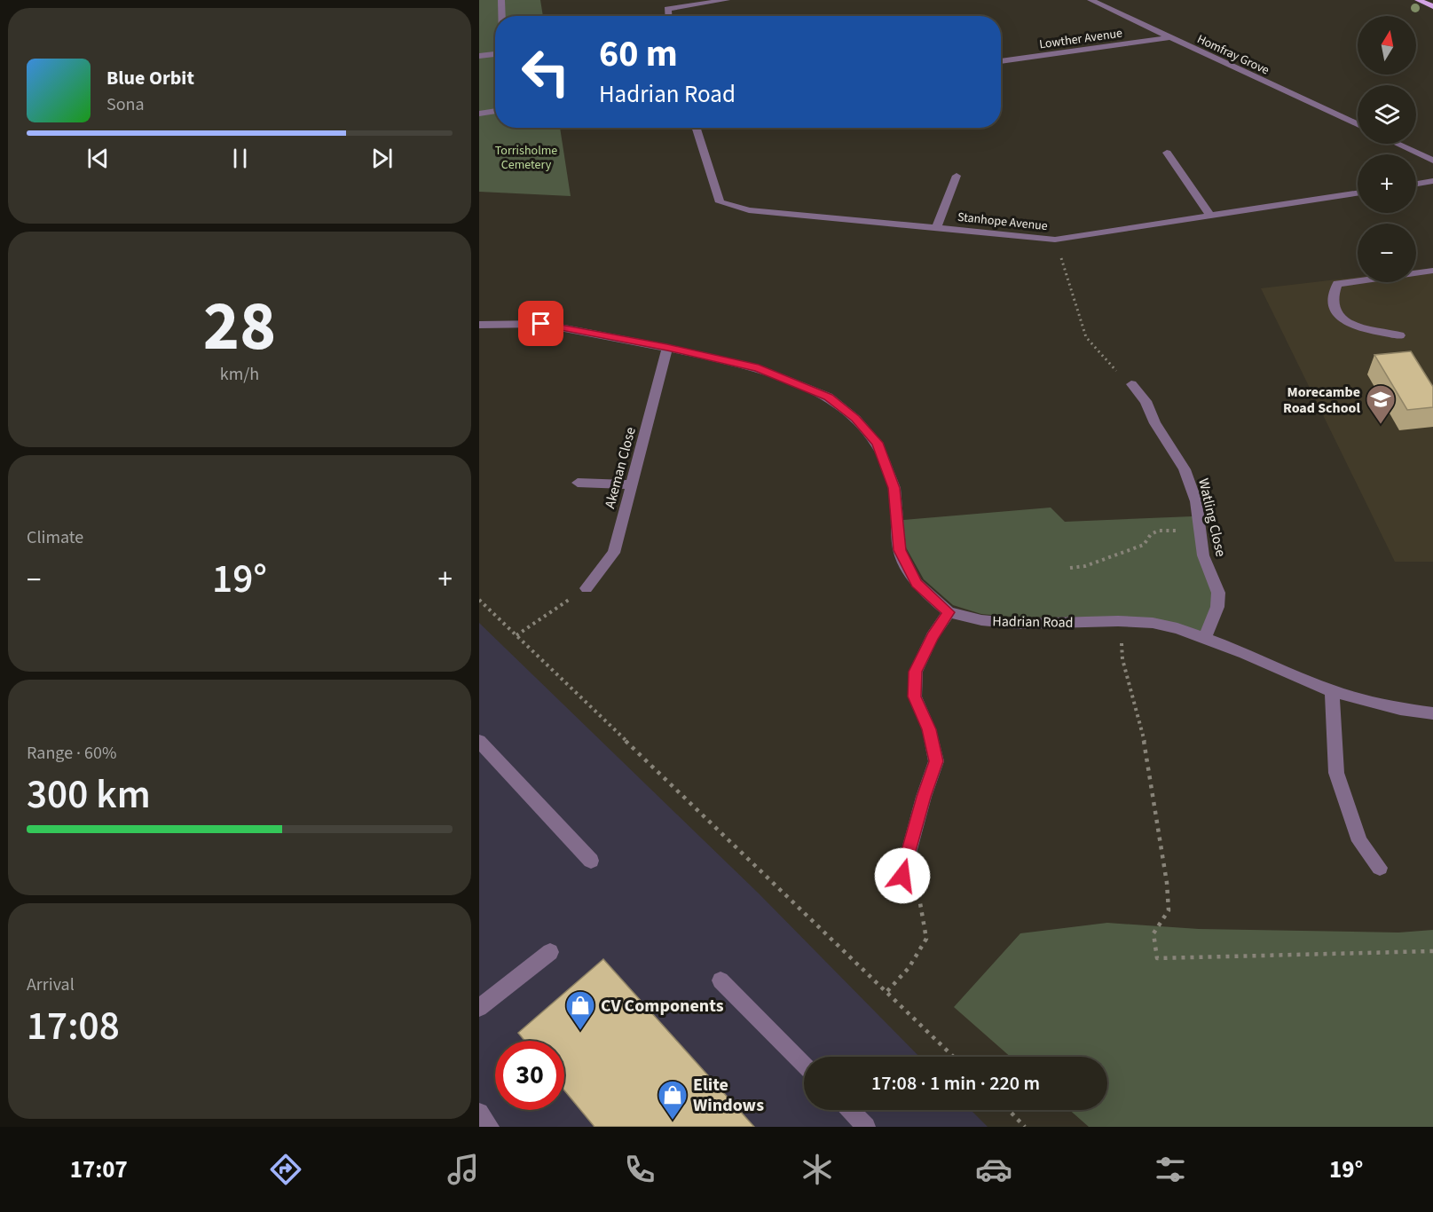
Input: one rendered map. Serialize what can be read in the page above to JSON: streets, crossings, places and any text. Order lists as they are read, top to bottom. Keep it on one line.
{"streets":{"street":["Lowther Avenue","Homfray Grove","Stanhope Avenue","Akeman Close","Watling Close","Hadrian Road"]},"crossings":[["Lowther Avenue","Homfray Grove"],["Akeman Close","Hadrian Road"],["Watling Close","Hadrian Road"]],"parks":["Torrisholme Cemetery"],"places":{"school or university":["Morecambe Road School"],"shop":["CV Components","Elite Windows"]},"north":"top","page":{"map_buttons":["+","−"],"turn":["60 m","Hadrian Road"],"song":["Blue Orbit","Sona"],"tile":[["28","km/h"],"Climate",["Range · 60%","300 km"],["Arrival","17:08"]],"heat":["−","19°","+"],"limit":"30","trip":"17:08 · 1 min · 220 m","tabs":["17:07","19°"]}}
